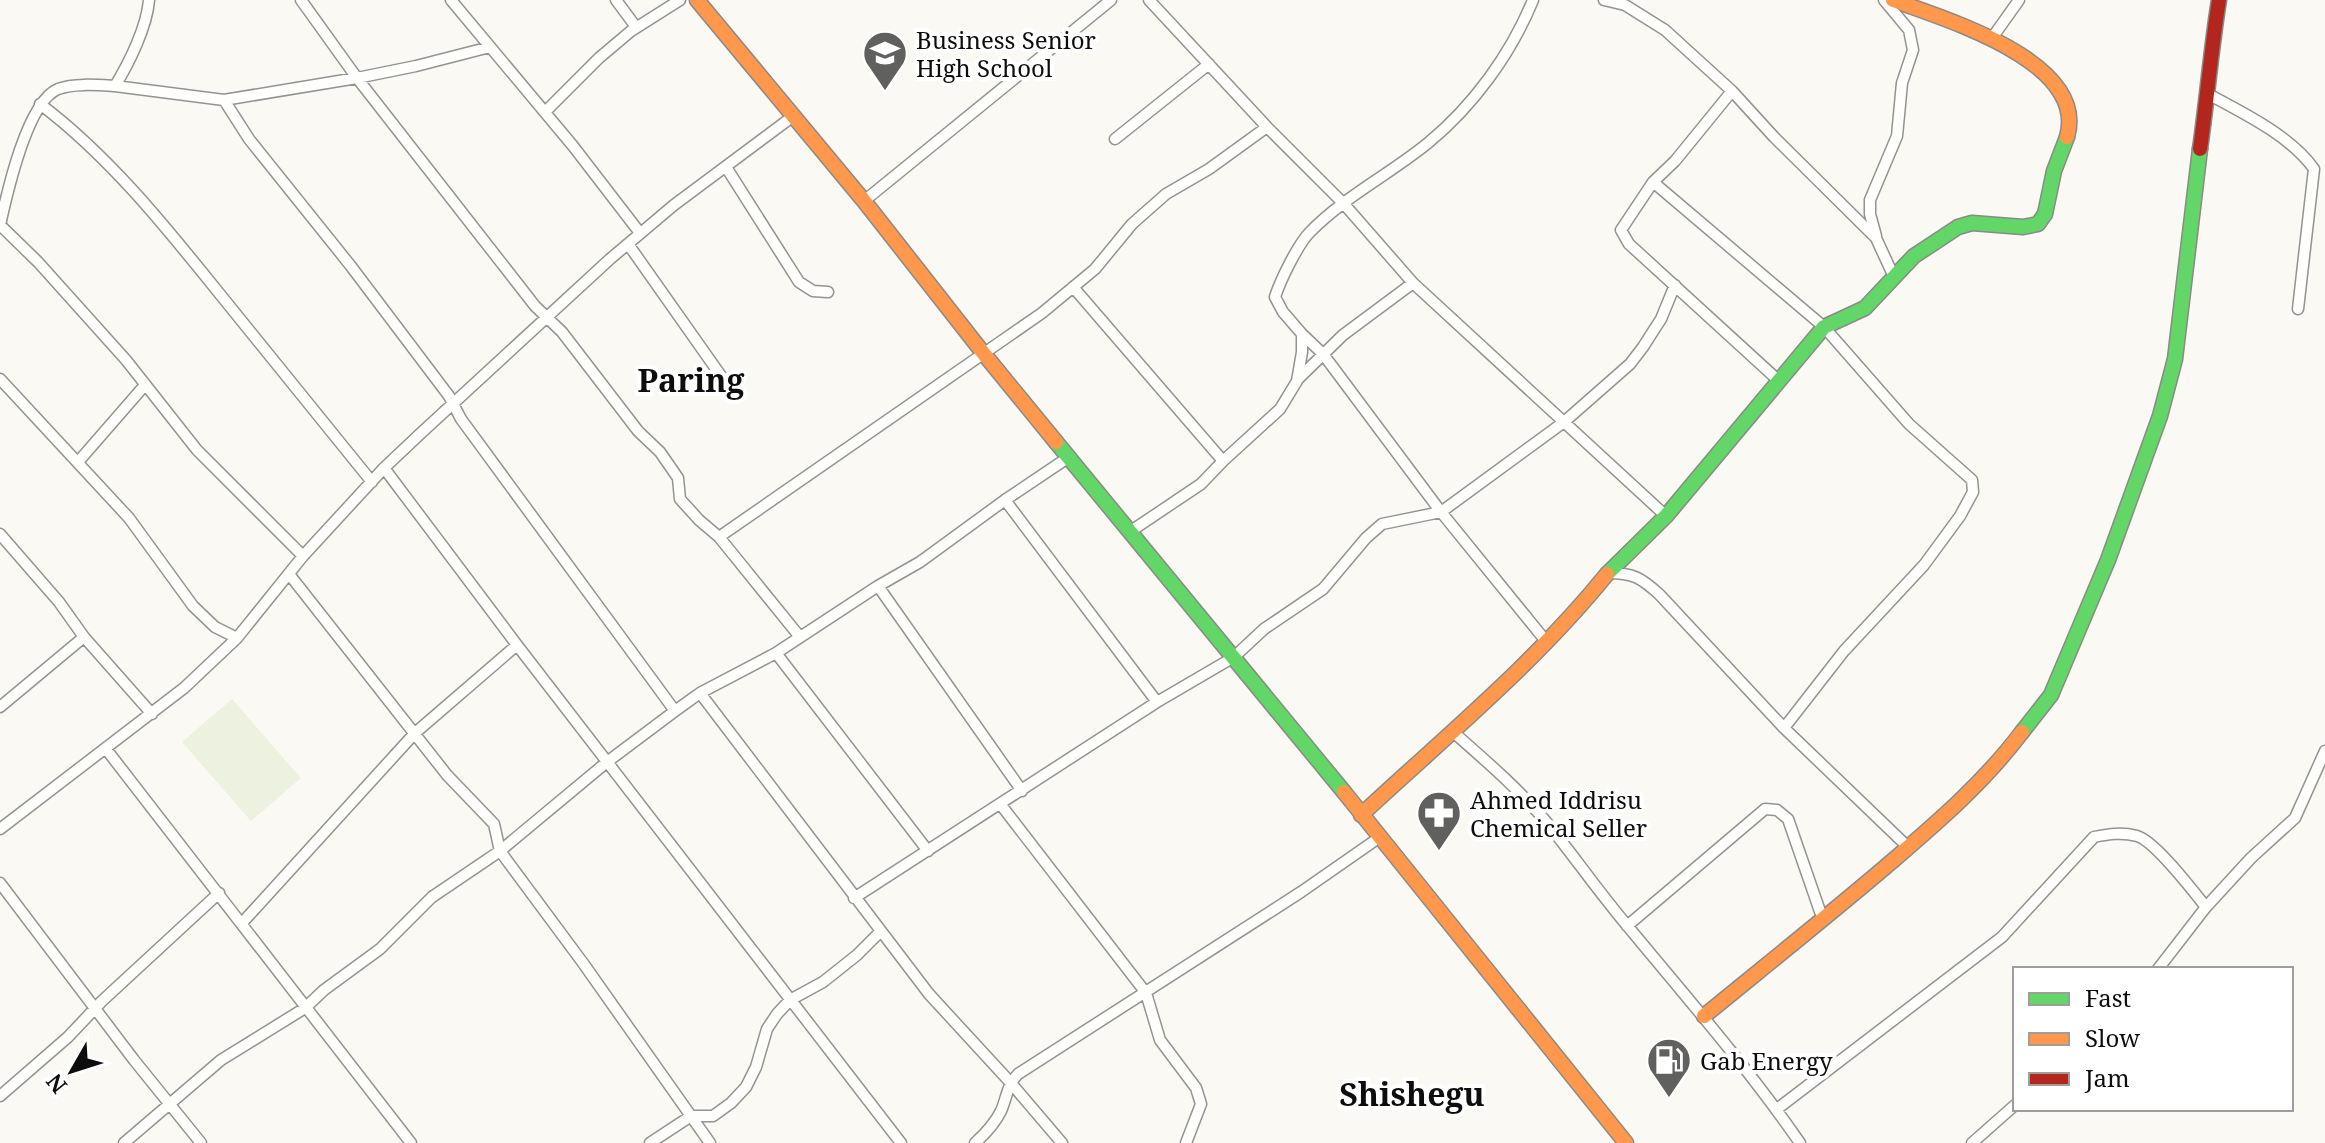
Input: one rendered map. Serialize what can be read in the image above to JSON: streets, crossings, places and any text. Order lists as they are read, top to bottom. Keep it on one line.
{"districts":["Paring","Shishegu"],"places":{"school or university":["Business Senior High School"],"pharmacy":["Ahmed Iddrisu Chemical Seller"],"fuel station":["Gab Energy"]},"legend":["Fast","Slow","Jam"],"north":"bottom left"}
